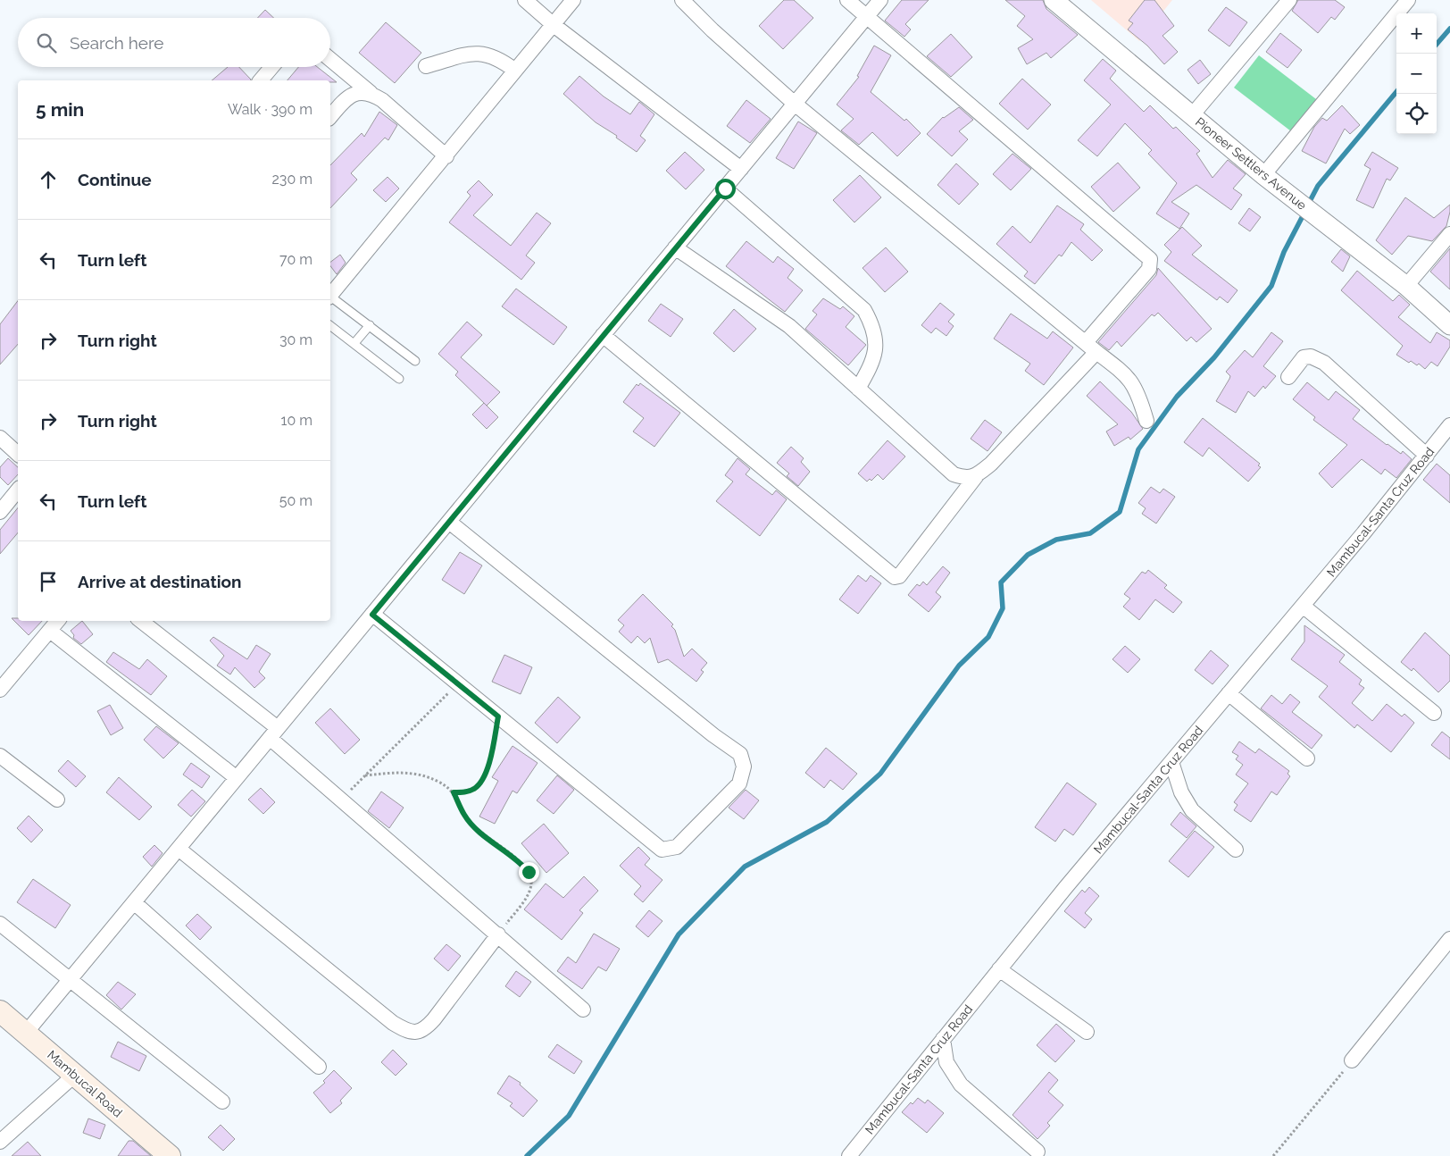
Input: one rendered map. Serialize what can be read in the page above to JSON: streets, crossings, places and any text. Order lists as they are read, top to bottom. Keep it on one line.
{"streets":{"main road":["Mambucal Road"],"street":["Pioneer Settlers Avenue","Mambucal-Santa Cruz Road"]},"page":{"map_buttons":["+","−"],"search":"Search here","heading":["5 min","Walk · 390 m"],"list":[["Continue","230 m"],["Turn left","70 m"],["Turn right","30 m"],["Turn right","10 m"],["Turn left","50 m"],"Arrive at destination"]}}
